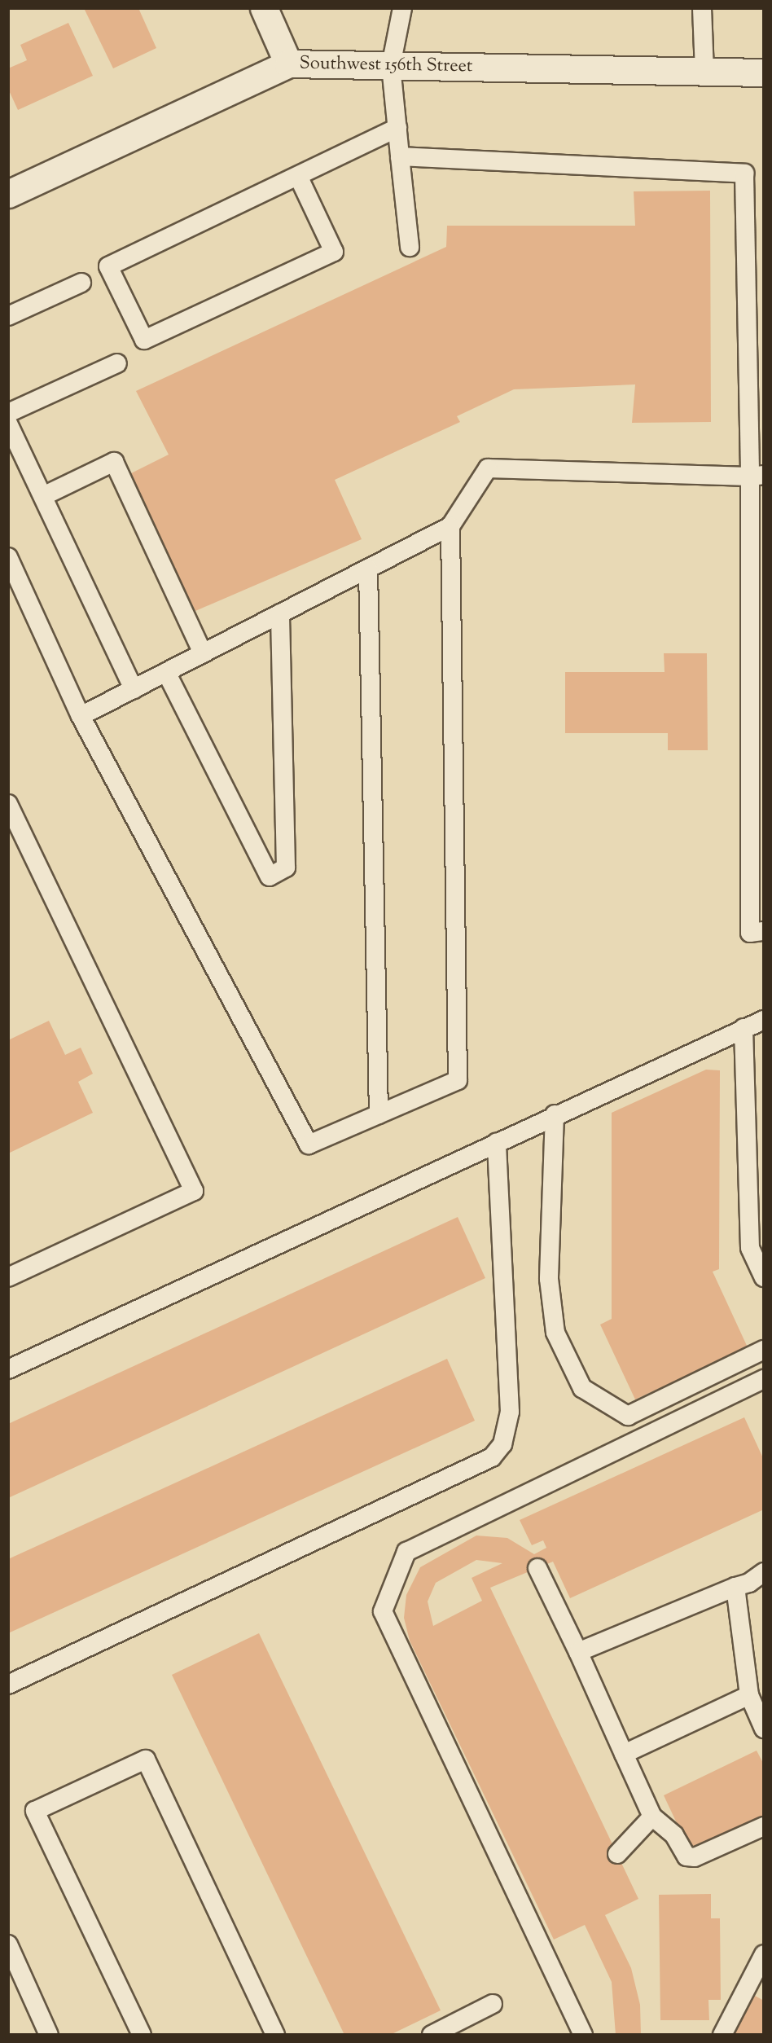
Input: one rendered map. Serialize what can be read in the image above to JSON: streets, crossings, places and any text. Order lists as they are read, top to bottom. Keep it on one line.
{"streets":{"street":["Southwest 156th Street"]}}
